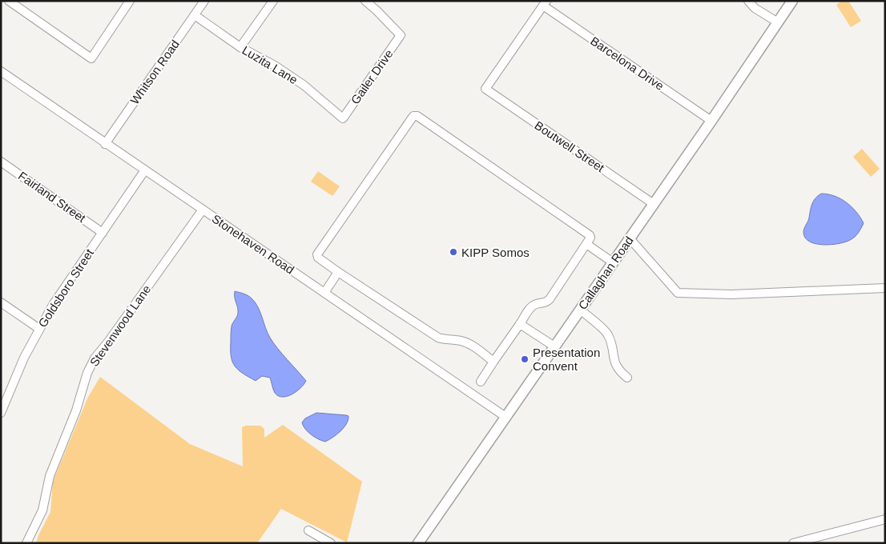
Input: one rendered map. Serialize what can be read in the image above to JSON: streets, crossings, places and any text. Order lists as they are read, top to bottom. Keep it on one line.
{"streets":{"main road":["Callaghan Road"],"street":["Barcelona Drive","Luzita Lane","Whitson Road","Gailer Drive","Boutwell Street","Fairland Street","Stonehaven Road","Goldsboro Street","Stevenwood Lane"]},"crossings":[["Barcelona Drive","Boutwell Street"],["Barcelona Drive","Callaghan Road"],["Luzita Lane","Whitson Road"],["Luzita Lane","Gailer Drive"],["Whitson Road","Stonehaven Road"],["Boutwell Street","Callaghan Road"],["Fairland Street","Goldsboro Street"],["Stonehaven Road","Callaghan Road"],["Stonehaven Road","Goldsboro Street"],["Stonehaven Road","Stevenwood Lane"]],"places":["KIPP Somos","Presentation Convent"]}
